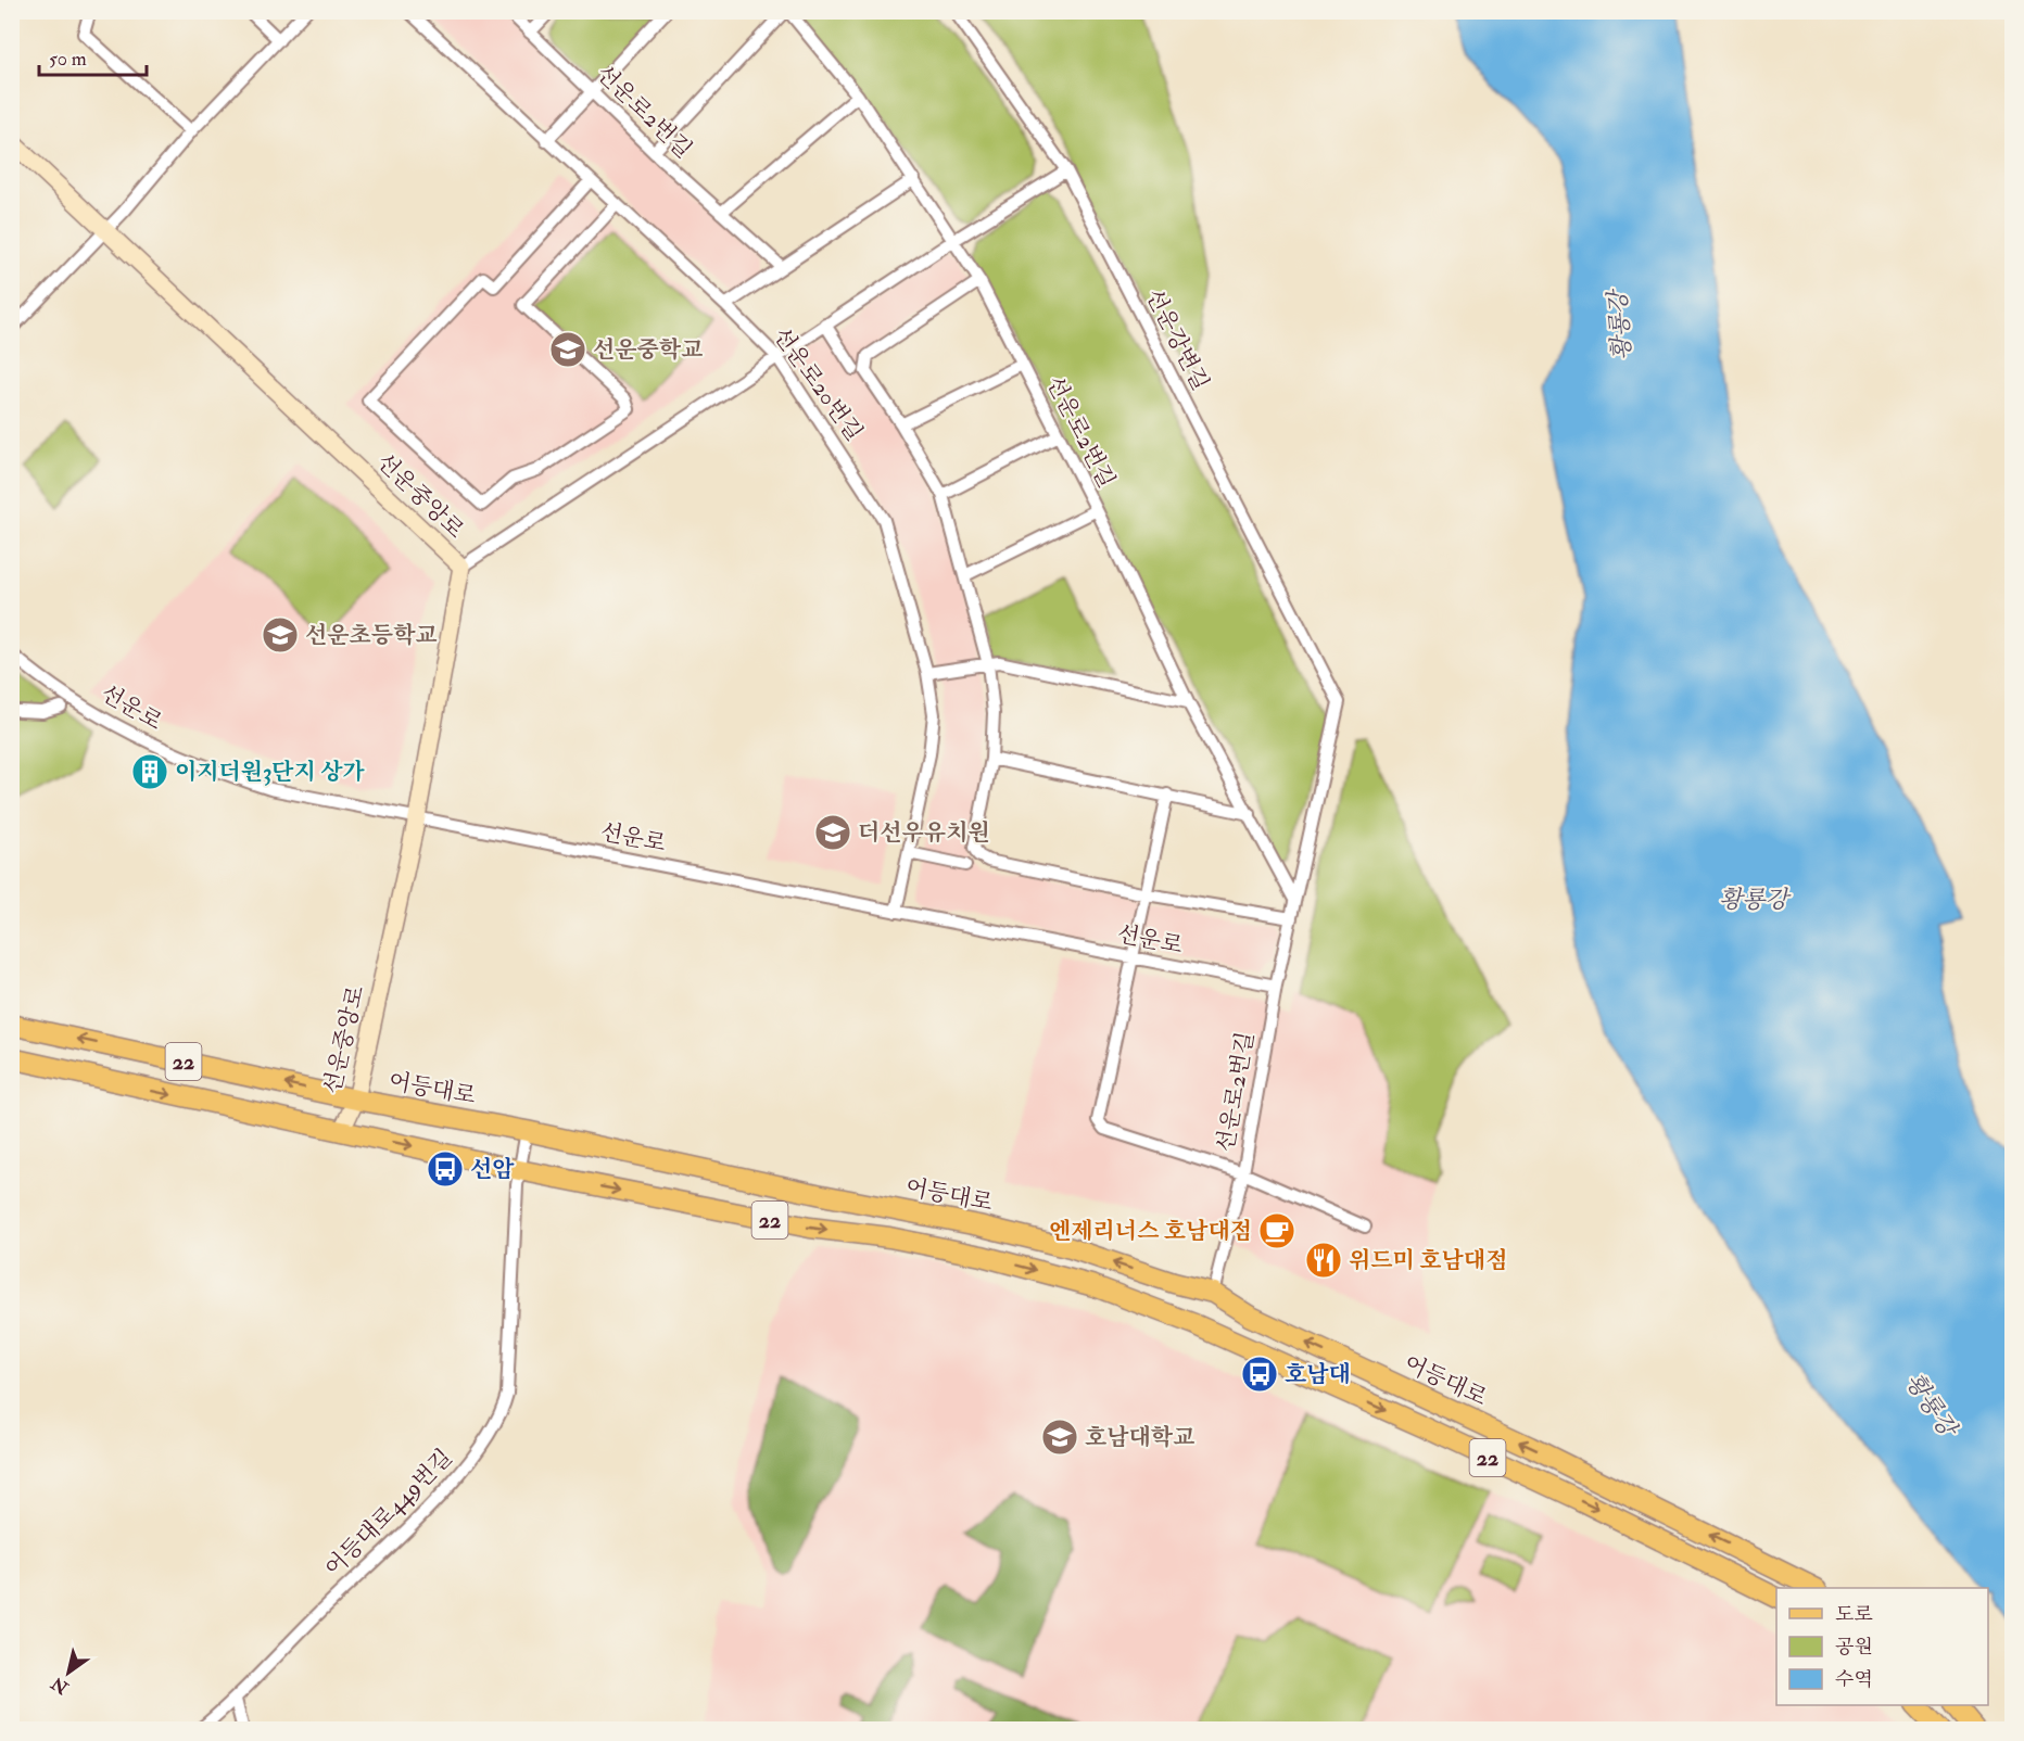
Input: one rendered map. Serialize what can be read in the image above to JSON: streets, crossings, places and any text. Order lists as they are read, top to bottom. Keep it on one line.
{"streets":{"main road":["22","어등대로"],"street":["선운로2번길","선운강변길","선운로20번길","선운중앙로","선운로","어등대로449번길"]},"crossings":[["선운로2번길","선운강변길"],["선운로2번길","선운로"],["선운로2번길","어등대로"],["선운로20번길","선운로"],["선운중앙로","선운로"],["선운중앙로","22"],["선운중앙로","어등대로"],["22","어등대로449번길"],["어등대로","어등대로449번길"]],"water":["황룡강"],"places":{"school or university":["선운중학교","선운초등학교","더선우유치원","호남대학교"],"building":["이지더원3단지 상가"],"bus stop":["선암","호남대"],"cafe":["엔제리너스 호남대점"],"restaurant":["위드미 호남대점"]},"legend":["도로","공원","수역"],"scale_bar":"50 m","north":"bottom left"}
